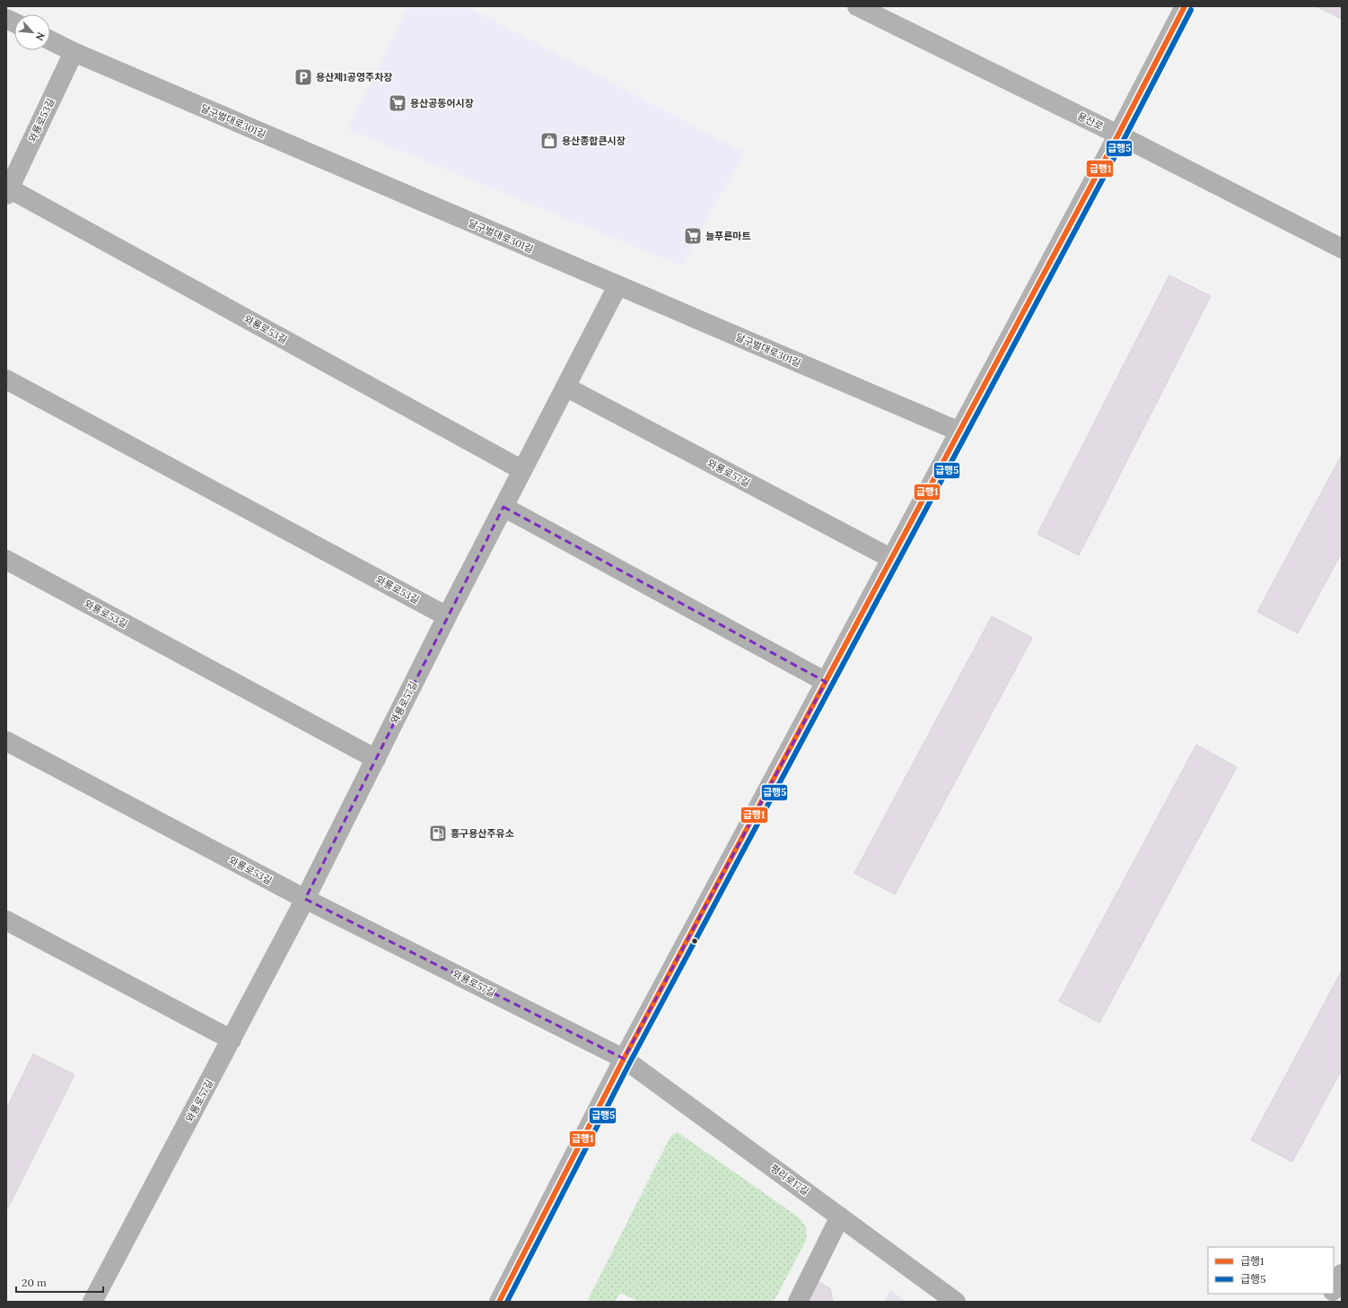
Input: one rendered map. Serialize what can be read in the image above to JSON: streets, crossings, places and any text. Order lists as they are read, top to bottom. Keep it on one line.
{"streets":{"main road":["용산로"],"street":["와룡로53길","달구벌대로301길","와룡로57길","평리로17길"]},"crossings":[["와룡로53길","달구벌대로301길"],["와룡로53길","와룡로57길"],["달구벌대로301길","와룡로57길"],["와룡로57길","평리로17길"]],"places":{"parking":["용산제1공영주차장"],"supermarket":["용산공동어시장","늘푸른마트"],"shop":["용산종합큰시장"],"fuel station":["흥구용산주유소"]},"lines":["transit line 급행1","transit line 급행5"],"legend":["급행1","급행5"],"scale_bar":"20 m","north":"bottom right"}
